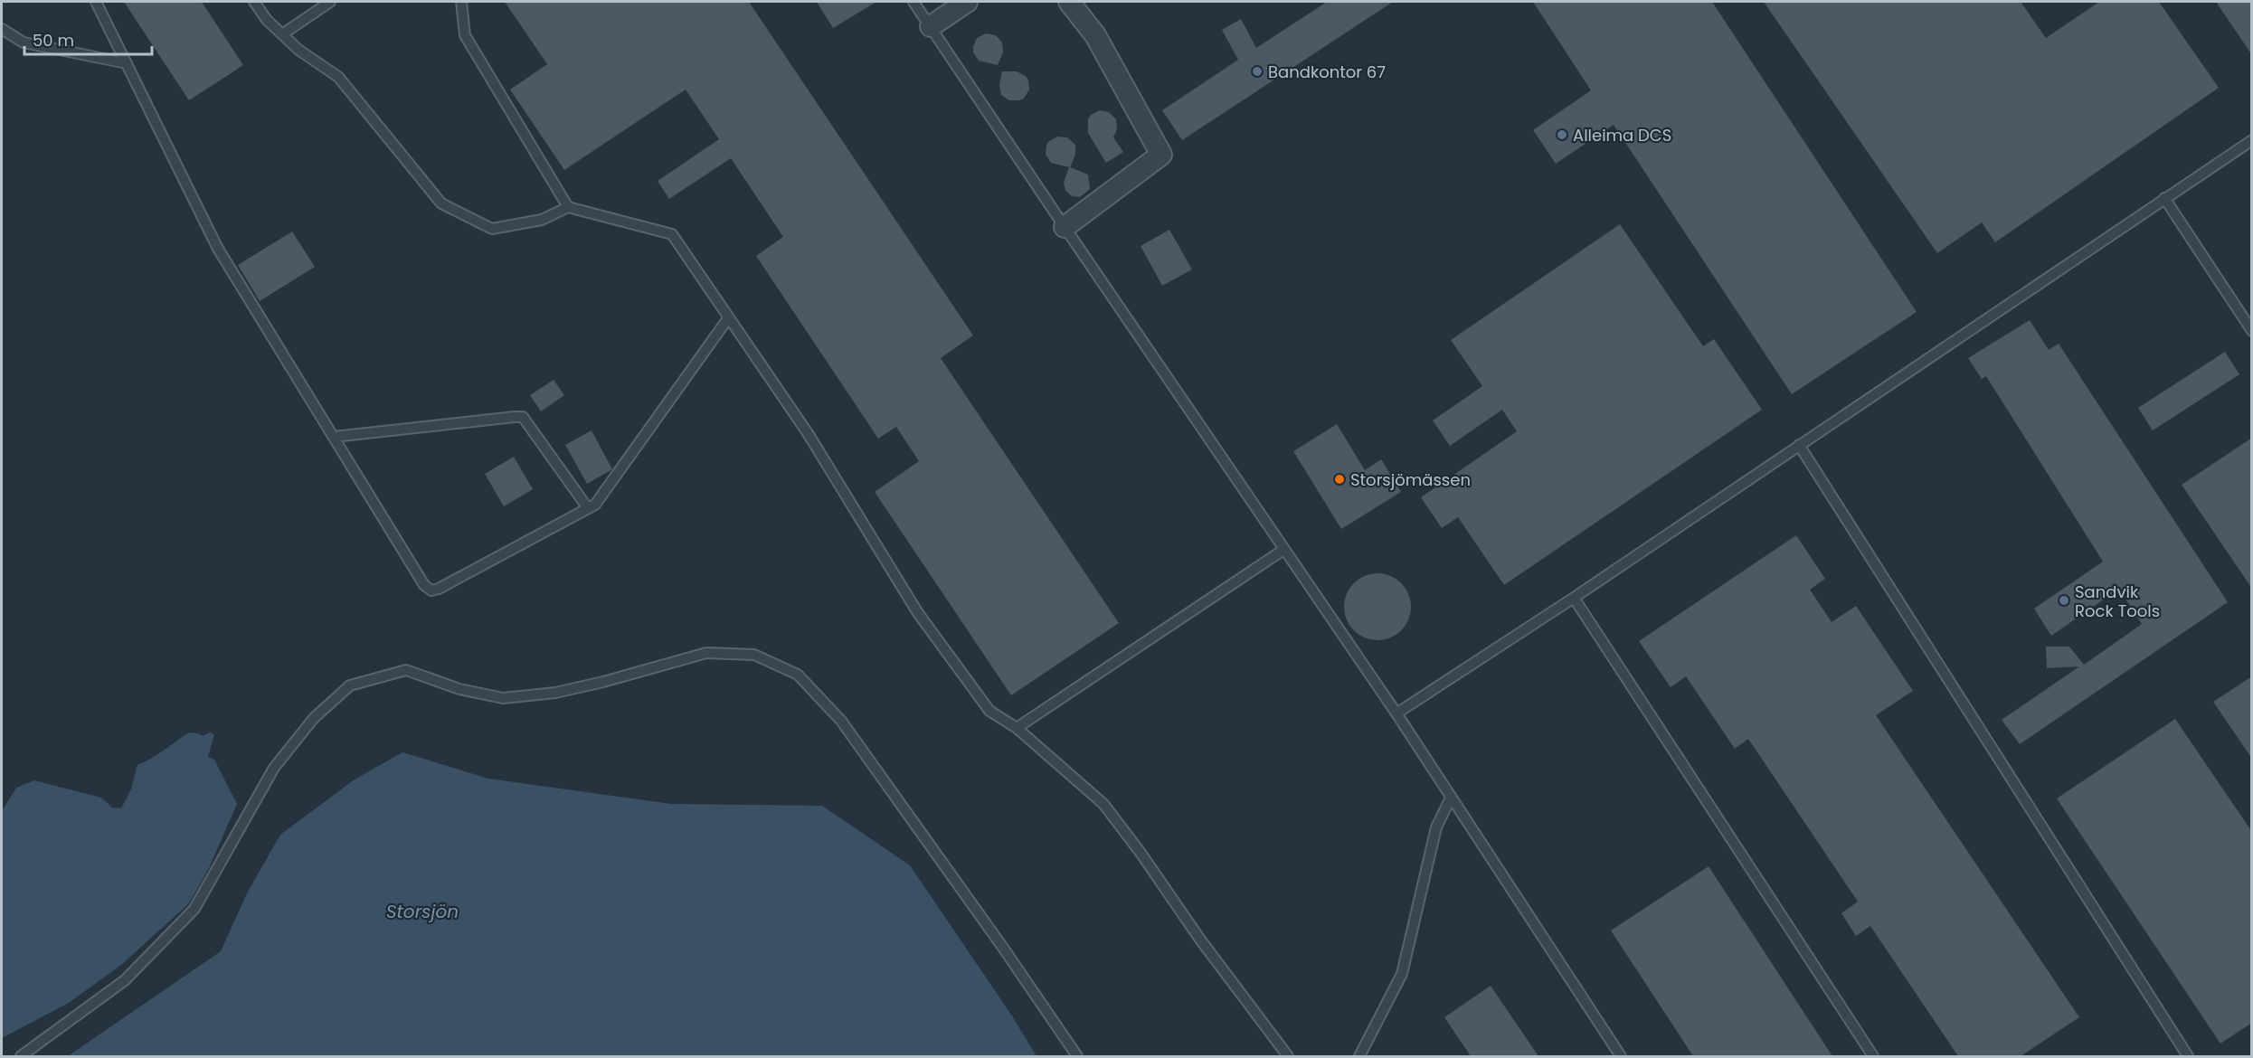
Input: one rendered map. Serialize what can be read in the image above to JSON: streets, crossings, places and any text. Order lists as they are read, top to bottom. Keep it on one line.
{"water":["Storsjön"],"places":["Bandkontor 67","Alleima DCS","Storsjömässen","Sandvik Rock Tools"],"scale_bar":"50 m"}
